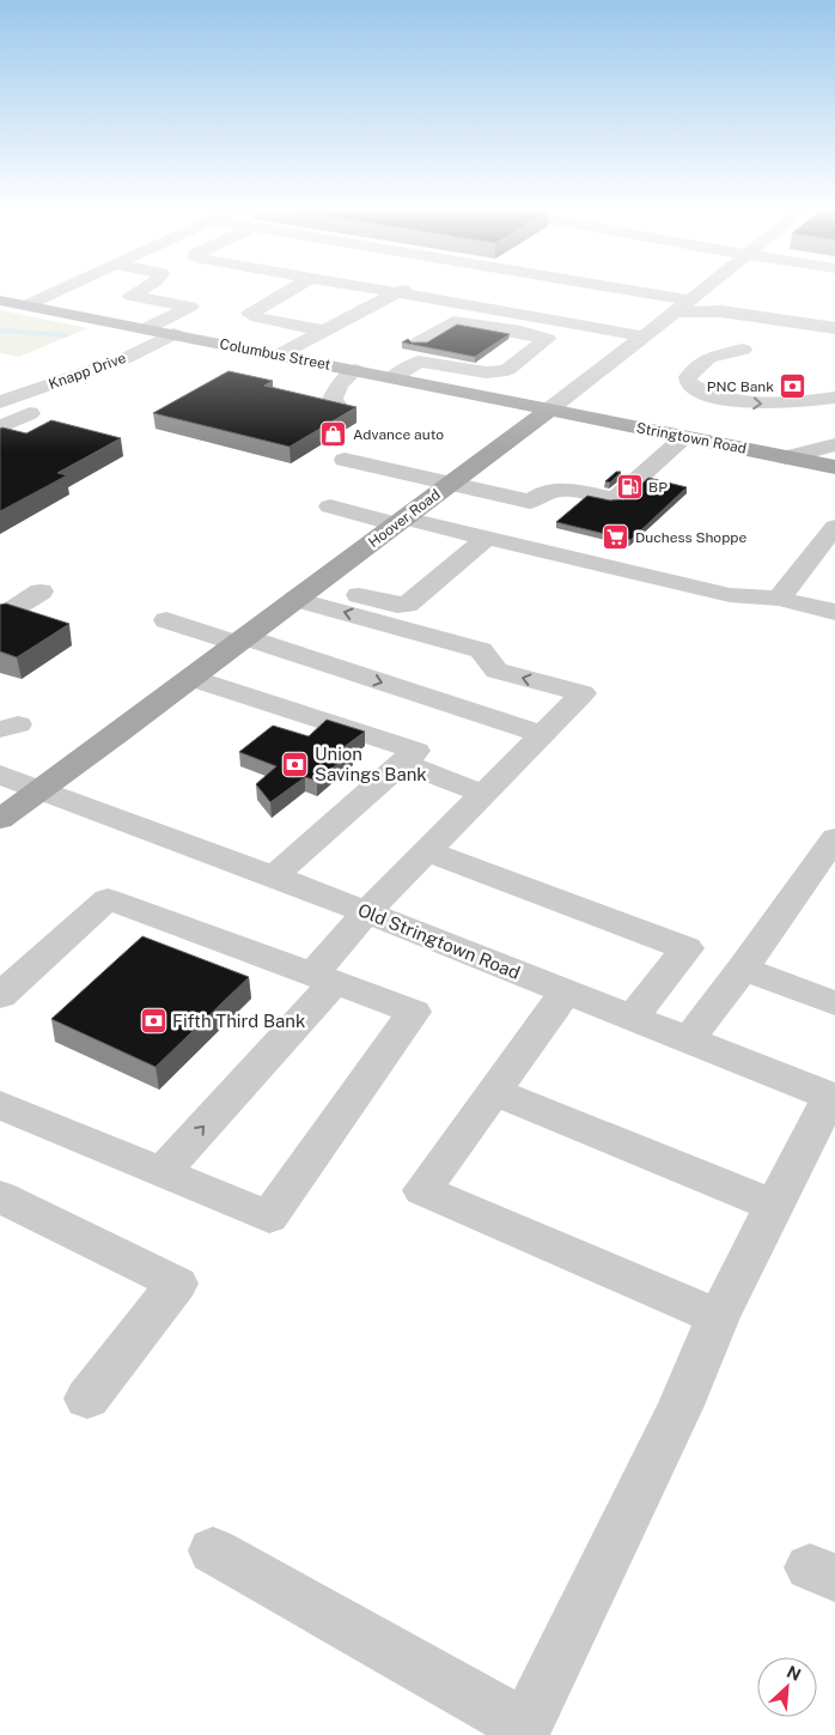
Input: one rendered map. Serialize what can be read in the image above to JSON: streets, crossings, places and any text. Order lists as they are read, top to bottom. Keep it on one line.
{"streets":{"main road":["Columbus Street","Stringtown Road","Hoover Road"],"street":["Knapp Drive","Old Stringtown Road"]},"crossings":[["Columbus Street","Knapp Drive"],["Columbus Street","Stringtown Road"],["Columbus Street","Hoover Road"],["Stringtown Road","Hoover Road"],["Hoover Road","Old Stringtown Road"]],"places":{"bank":["PNC Bank","Union Savings Bank","Fifth Third Bank"],"shop":["Advance auto"],"fuel station":["BP"],"supermarket":["Duchess Shoppe"]},"north":"top right"}
